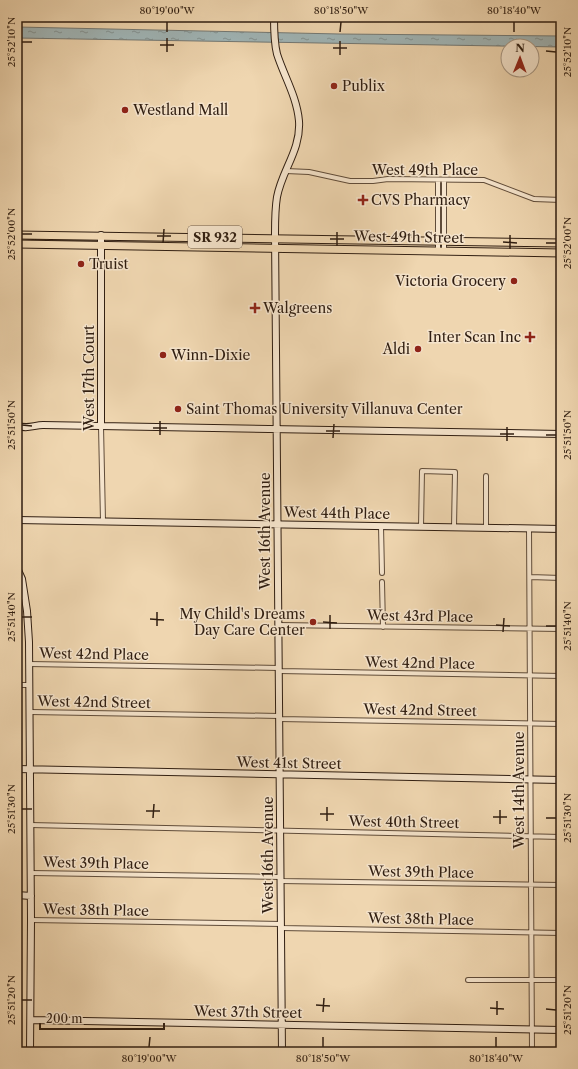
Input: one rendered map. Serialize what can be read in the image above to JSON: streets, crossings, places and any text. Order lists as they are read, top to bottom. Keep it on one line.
{"streets":{"main road":["SR 932","West 49th Street"],"street":["West 49th Place","West 17th Court","West 44th Place","West 16th Avenue","West 43rd Place","West 42nd Place","West 42nd Street","West 41st Street","West 14th Avenue","West 40th Street","West 39th Place","West 38th Place","West 37th Street"]},"crossings":[["West 49th Place","West 16th Avenue"],["West 49th Street","West 17th Court"],["West 49th Street","West 16th Avenue"],["West 17th Court","West 44th Place"],["West 44th Place","West 16th Avenue"],["West 44th Place","West 14th Avenue"],["West 16th Avenue","West 43rd Place"],["West 16th Avenue","West 42nd Place"],["West 16th Avenue","West 42nd Street"],["West 16th Avenue","West 41st Street"],["West 16th Avenue","West 40th Street"],["West 16th Avenue","West 39th Place"],["West 16th Avenue","West 38th Place"],["West 16th Avenue","West 37th Street"],["West 43rd Place","West 14th Avenue"],["West 42nd Place","West 14th Avenue"],["West 42nd Street","West 14th Avenue"],["West 41st Street","West 14th Avenue"],["West 14th Avenue","West 40th Street"],["West 14th Avenue","West 39th Place"],["West 14th Avenue","West 38th Place"],["West 14th Avenue","West 37th Street"]],"places":{"other":["Publix","Westland Mall","Truist","Victoria Grocery","Aldi","Winn-Dixie","Saint Thomas University Villanuva Center","My Child's Dreams Day Care Center"],"health":["CVS Pharmacy","Walgreens","Inter Scan Inc"]},"scale_bar":"200 m","north":"top","coordinates":["80°19'00\"W","80°18'50\"W","80°18'40\"W","25°52'10\"N","25°52'00\"N","25°51'50\"N","25°51'40\"N","25°51'30\"N","25°51'20\"N"]}
